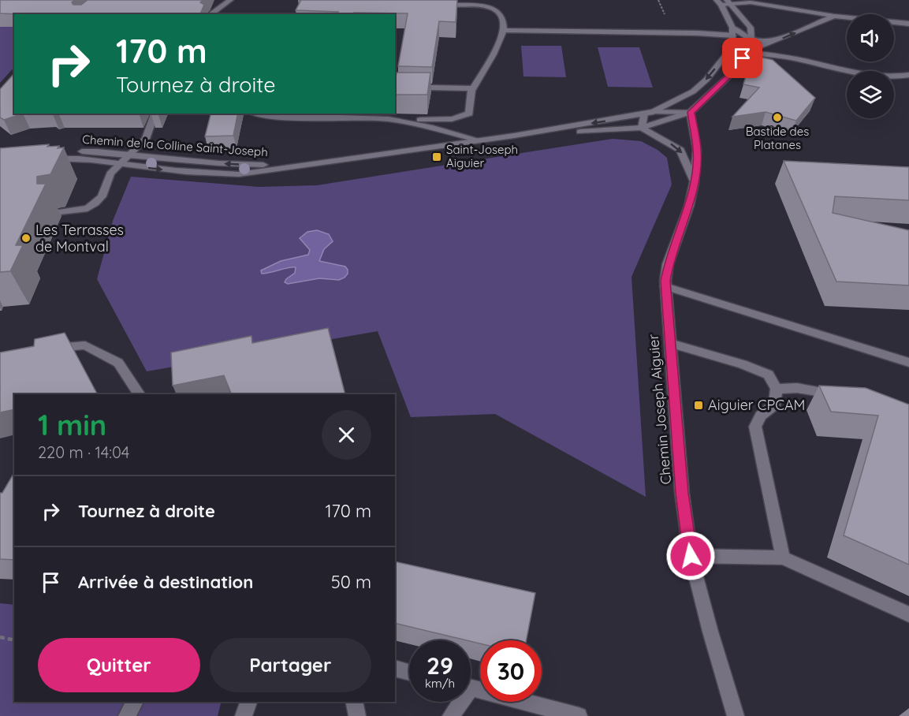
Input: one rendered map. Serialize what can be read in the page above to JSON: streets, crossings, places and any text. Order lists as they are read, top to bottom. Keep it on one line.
{"streets":{"street":["Chemin de la Colline Saint-Joseph","Chemin Joseph Aiguier"]},"crossings":[["Chemin de la Colline Saint-Joseph","Chemin Joseph Aiguier"]],"places":{"other":["Bastide des Platanes","Les Terrasses de Montval"],"transit":["Saint-Joseph Aiguier","Aiguier CPCAM"]},"page":{"turn":["170 m","Tournez à droite"],"heading":["1 min","220 m · 14:04"],"list":[{"name":"Tournez à droite","value":"170 m"},{"name":"Arrivée à destination","value":"50 m"}],"buttons":["Quitter","Partager"],"speed":"29 km/h","limit":"30"}}
